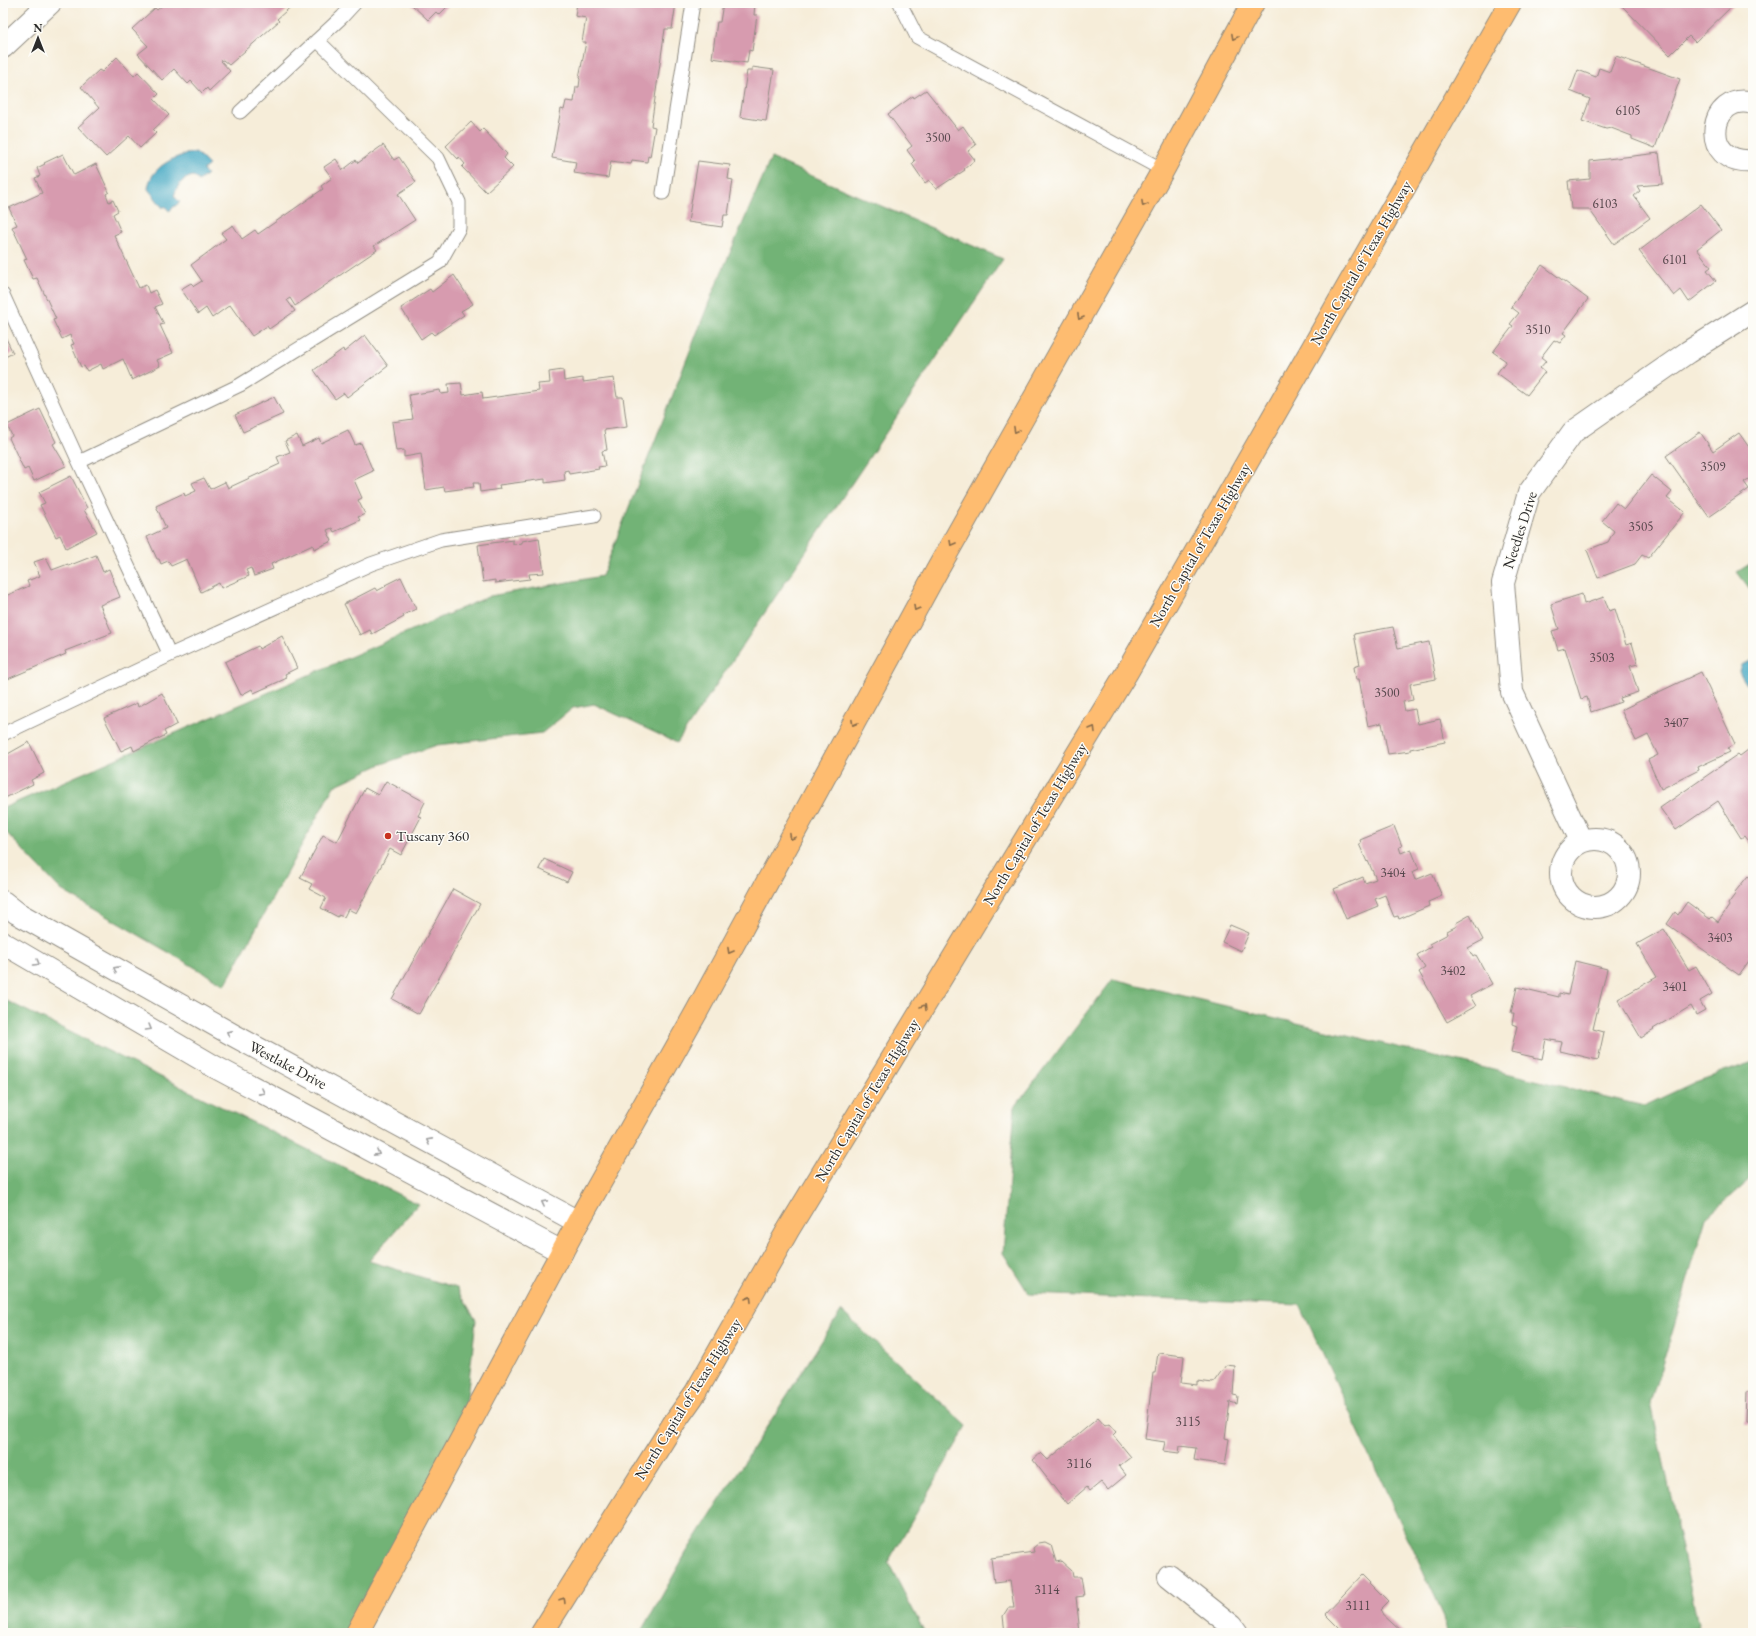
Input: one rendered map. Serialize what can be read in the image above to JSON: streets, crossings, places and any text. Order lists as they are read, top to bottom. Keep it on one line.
{"streets":{"highway":["North Capital of Texas Highway"],"street":["Needles Drive","Westlake Drive"]},"places":["Tuscany 360"],"house_numbers":["6105","3500","6103","6101","3510","3509","3505","3503","3500","3407","3404","3403","3402","3401","3115","3116","3114","3111"],"north":"top"}
